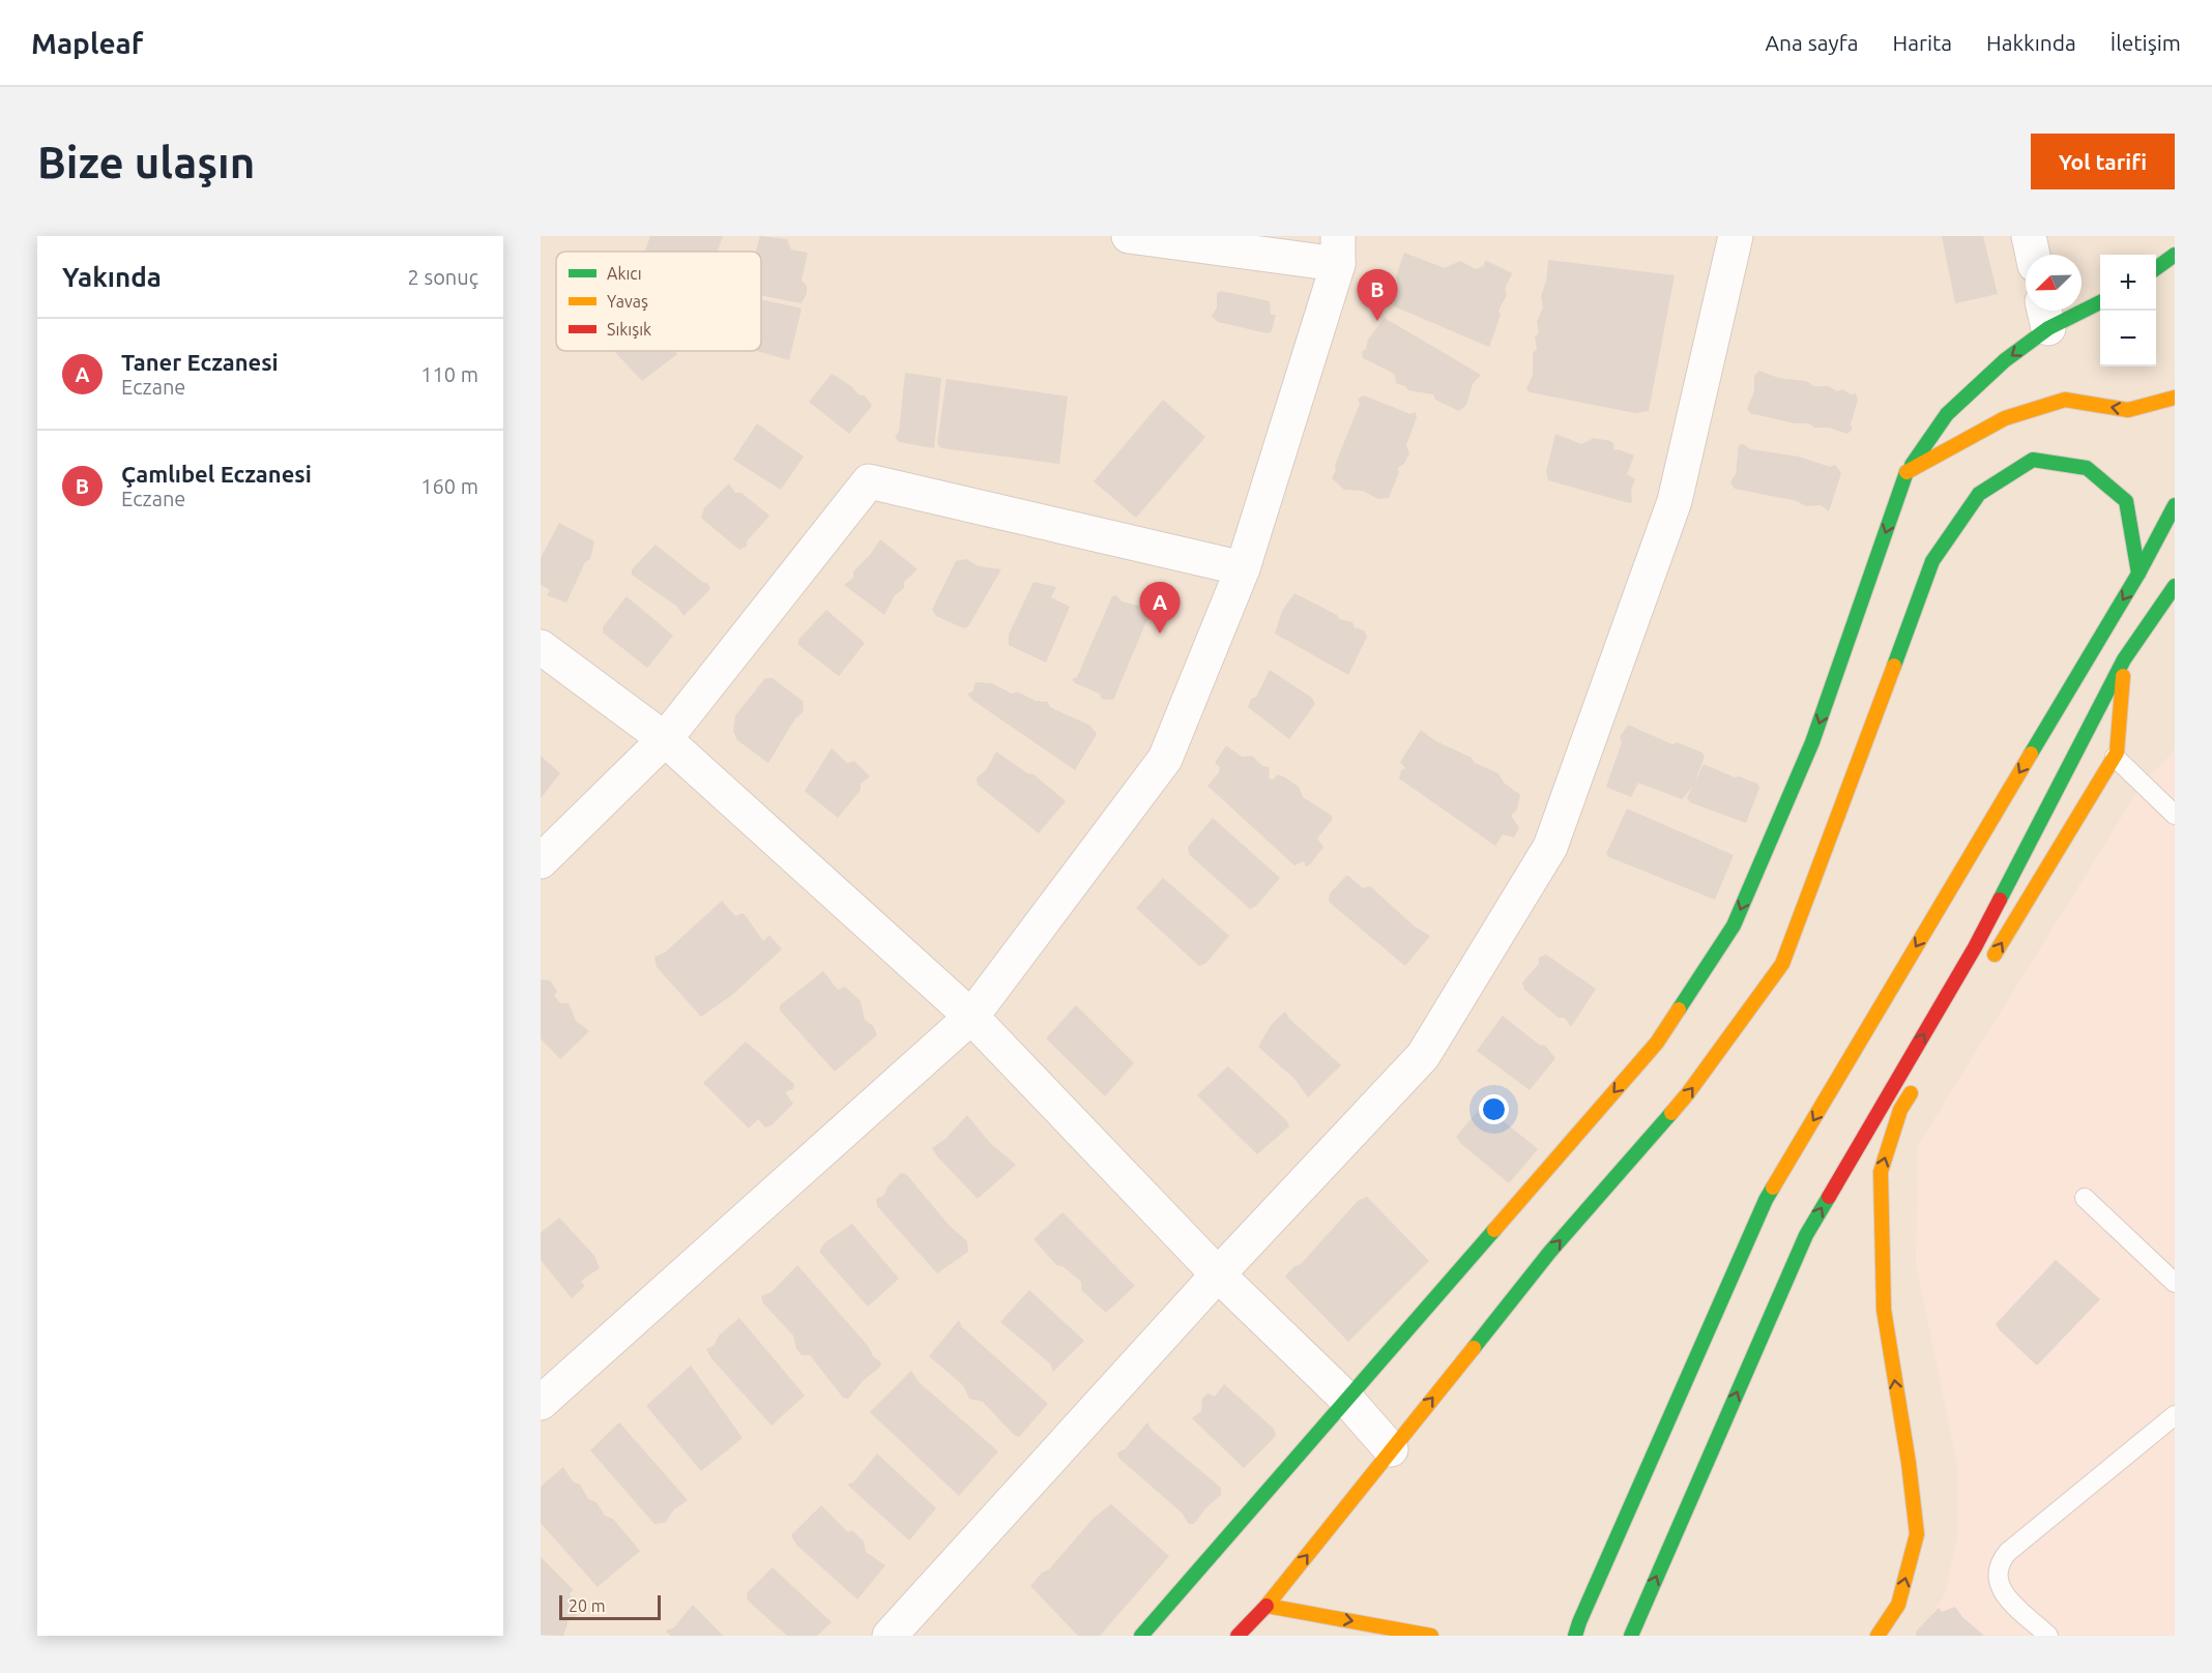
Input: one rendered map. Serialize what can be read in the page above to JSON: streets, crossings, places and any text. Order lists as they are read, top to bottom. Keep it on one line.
{"legend":["Akıcı","Yavaş","Sıkışık"],"scale_bar":"20 m","north":"bottom left","page":{"header":"Mapleaf","nav":["Ana sayfa","Harita","Hakkında","İletişim"],"buttons":"Yol tarifi","title":"Bize ulaşın","heading":["Yakında","2 sonuç"],"map_buttons":["+","−"],"pins":["B","A"],"list":[{"mark":"A","name":"Taner Eczanesi","note":"Eczane","value":"110 m"},{"mark":"B","name":"Çamlıbel Eczanesi","note":"Eczane","value":"160 m"}],"scale":"20 m"}}
